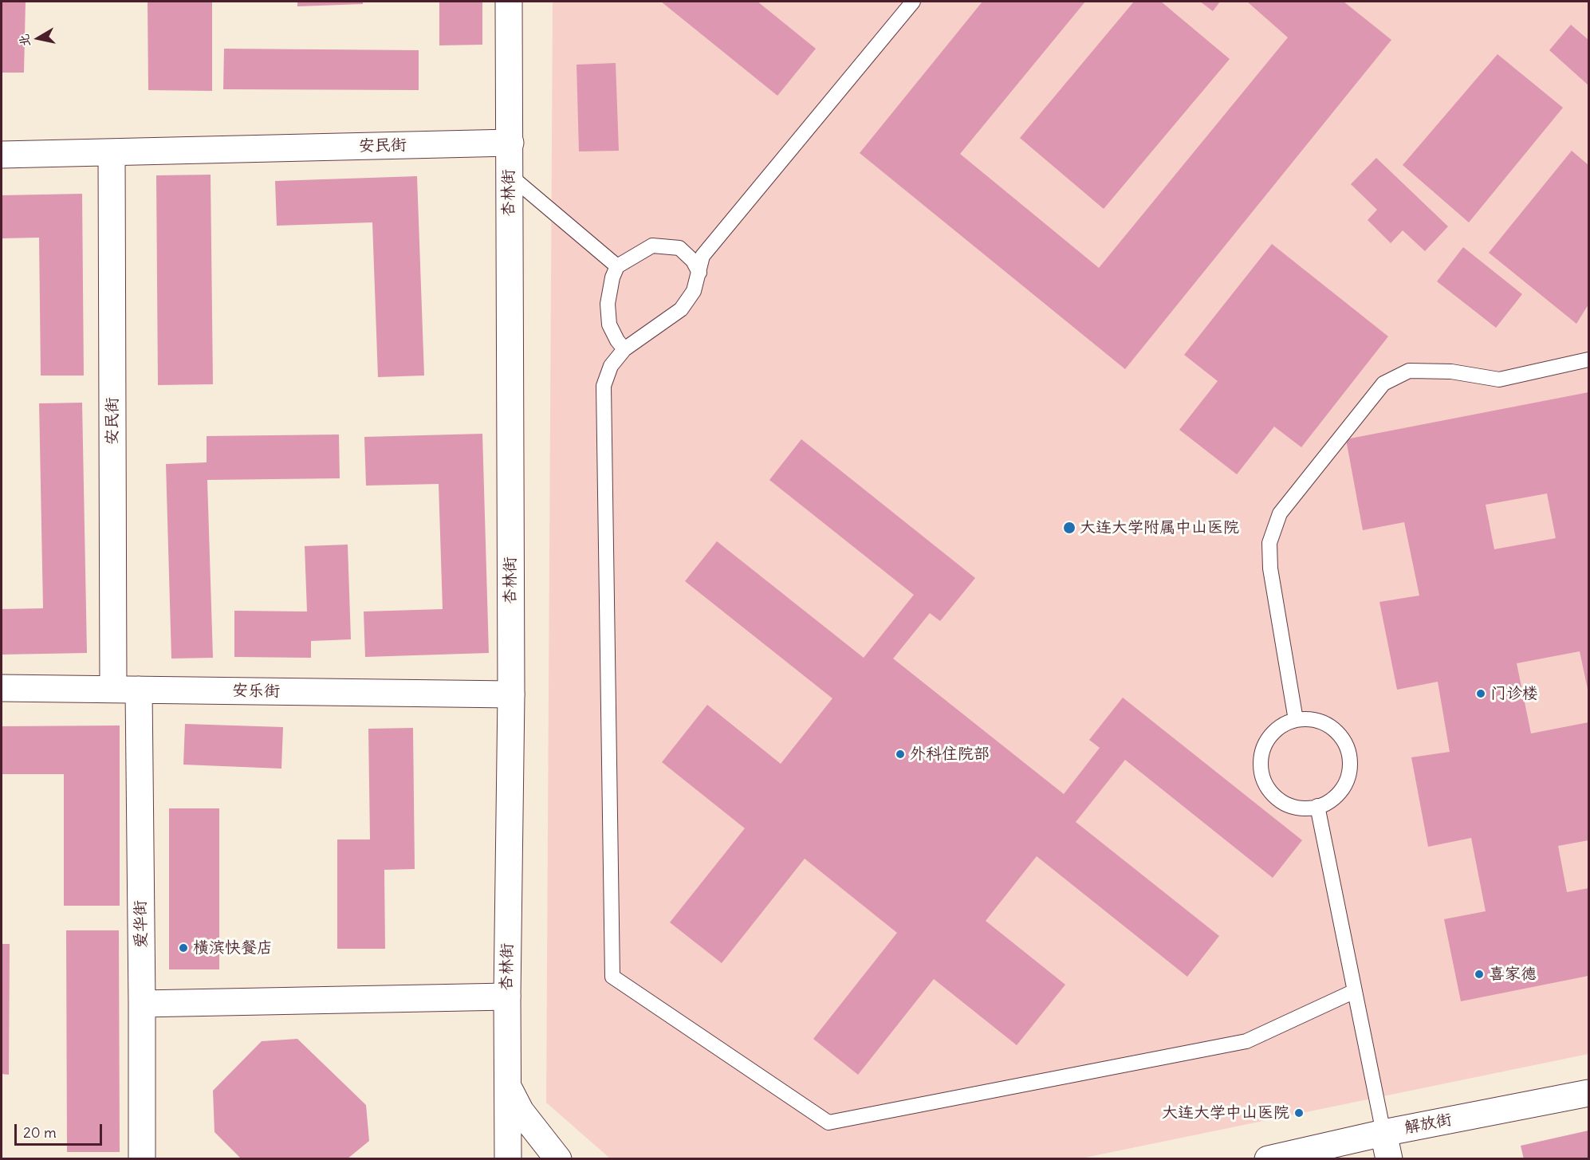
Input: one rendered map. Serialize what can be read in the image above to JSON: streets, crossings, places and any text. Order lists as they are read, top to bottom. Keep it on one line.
{"streets":{"street":["安民街","杏林街","安乐街","爱华街","解放街"]},"crossings":[["安民街","杏林街"],["安民街","安乐街"],["杏林街","安乐街"],["安乐街","爱华街"]],"places":["大连大学附属中山医院","门诊楼","外科住院部","横滨快餐店","喜家德","大连大学中山医院"],"scale_bar":"20 m","north":"left"}
